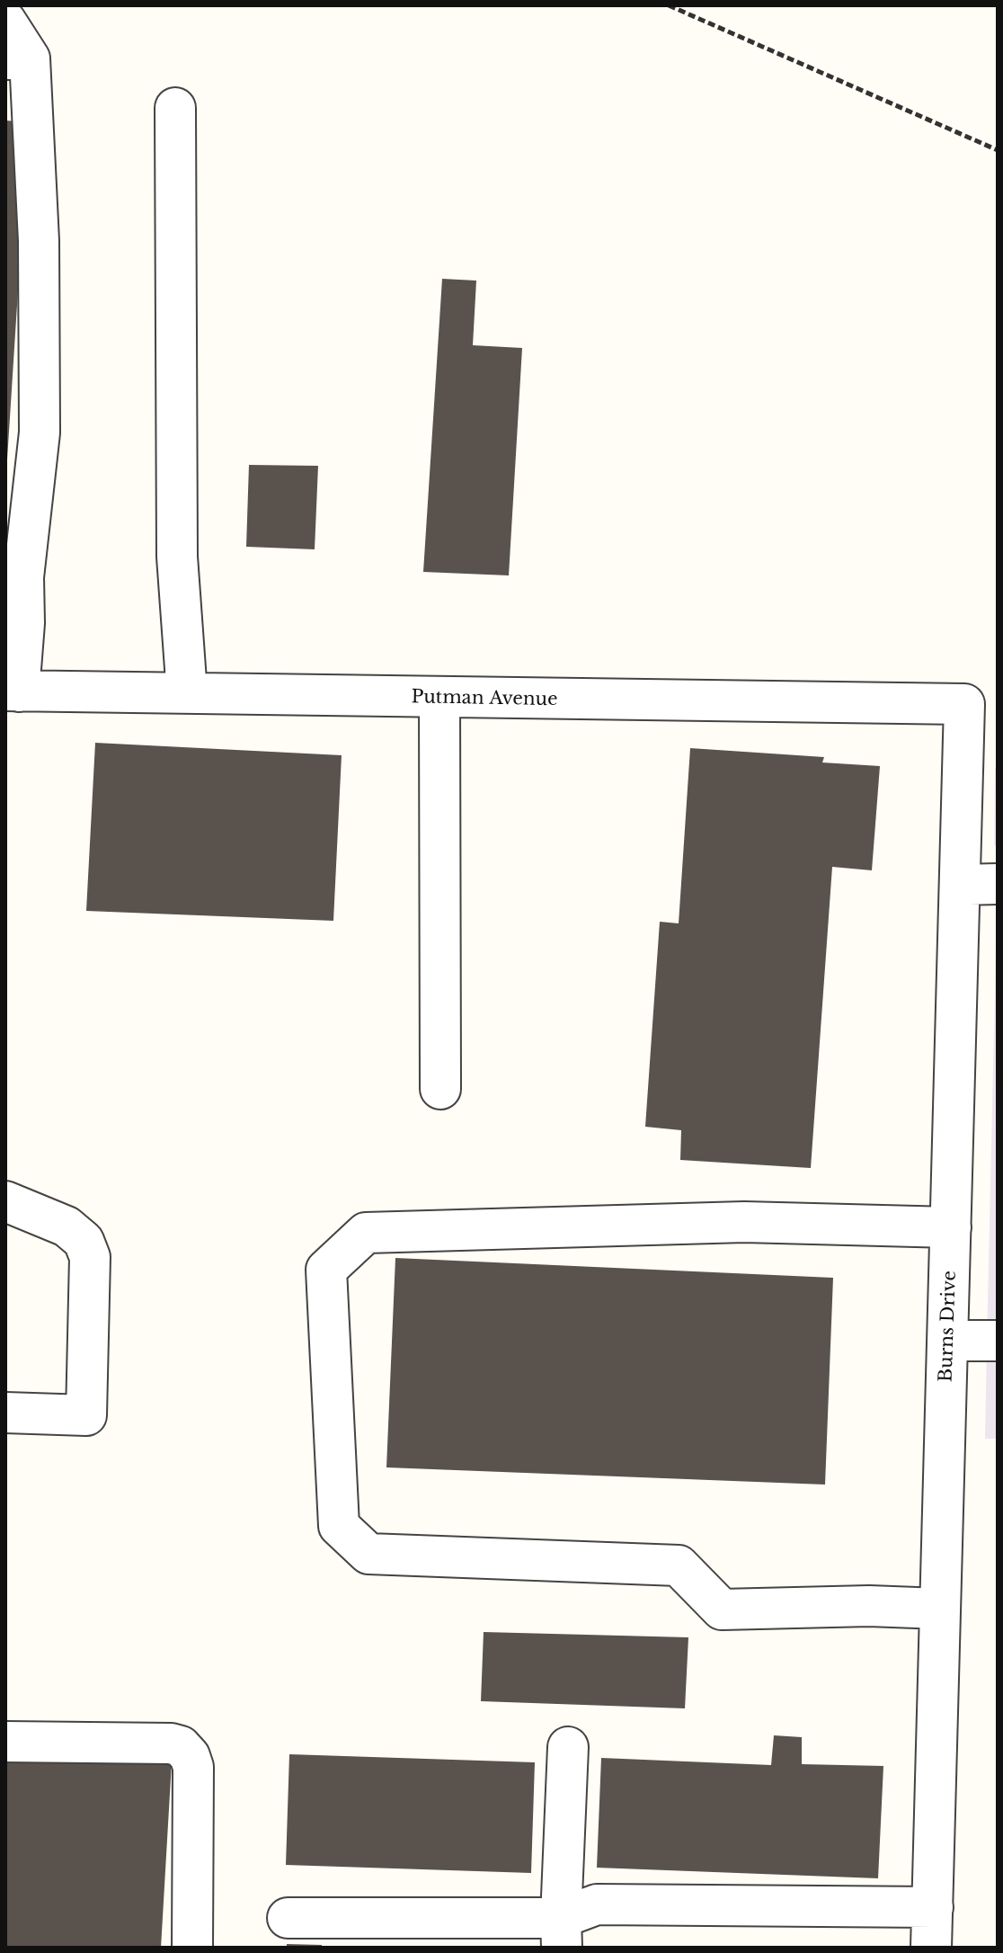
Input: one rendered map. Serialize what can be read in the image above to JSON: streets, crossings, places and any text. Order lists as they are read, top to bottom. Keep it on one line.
{"streets":{"street":["Putman Avenue","Burns Drive"]},"crossings":[["Putman Avenue","Burns Drive"]]}
